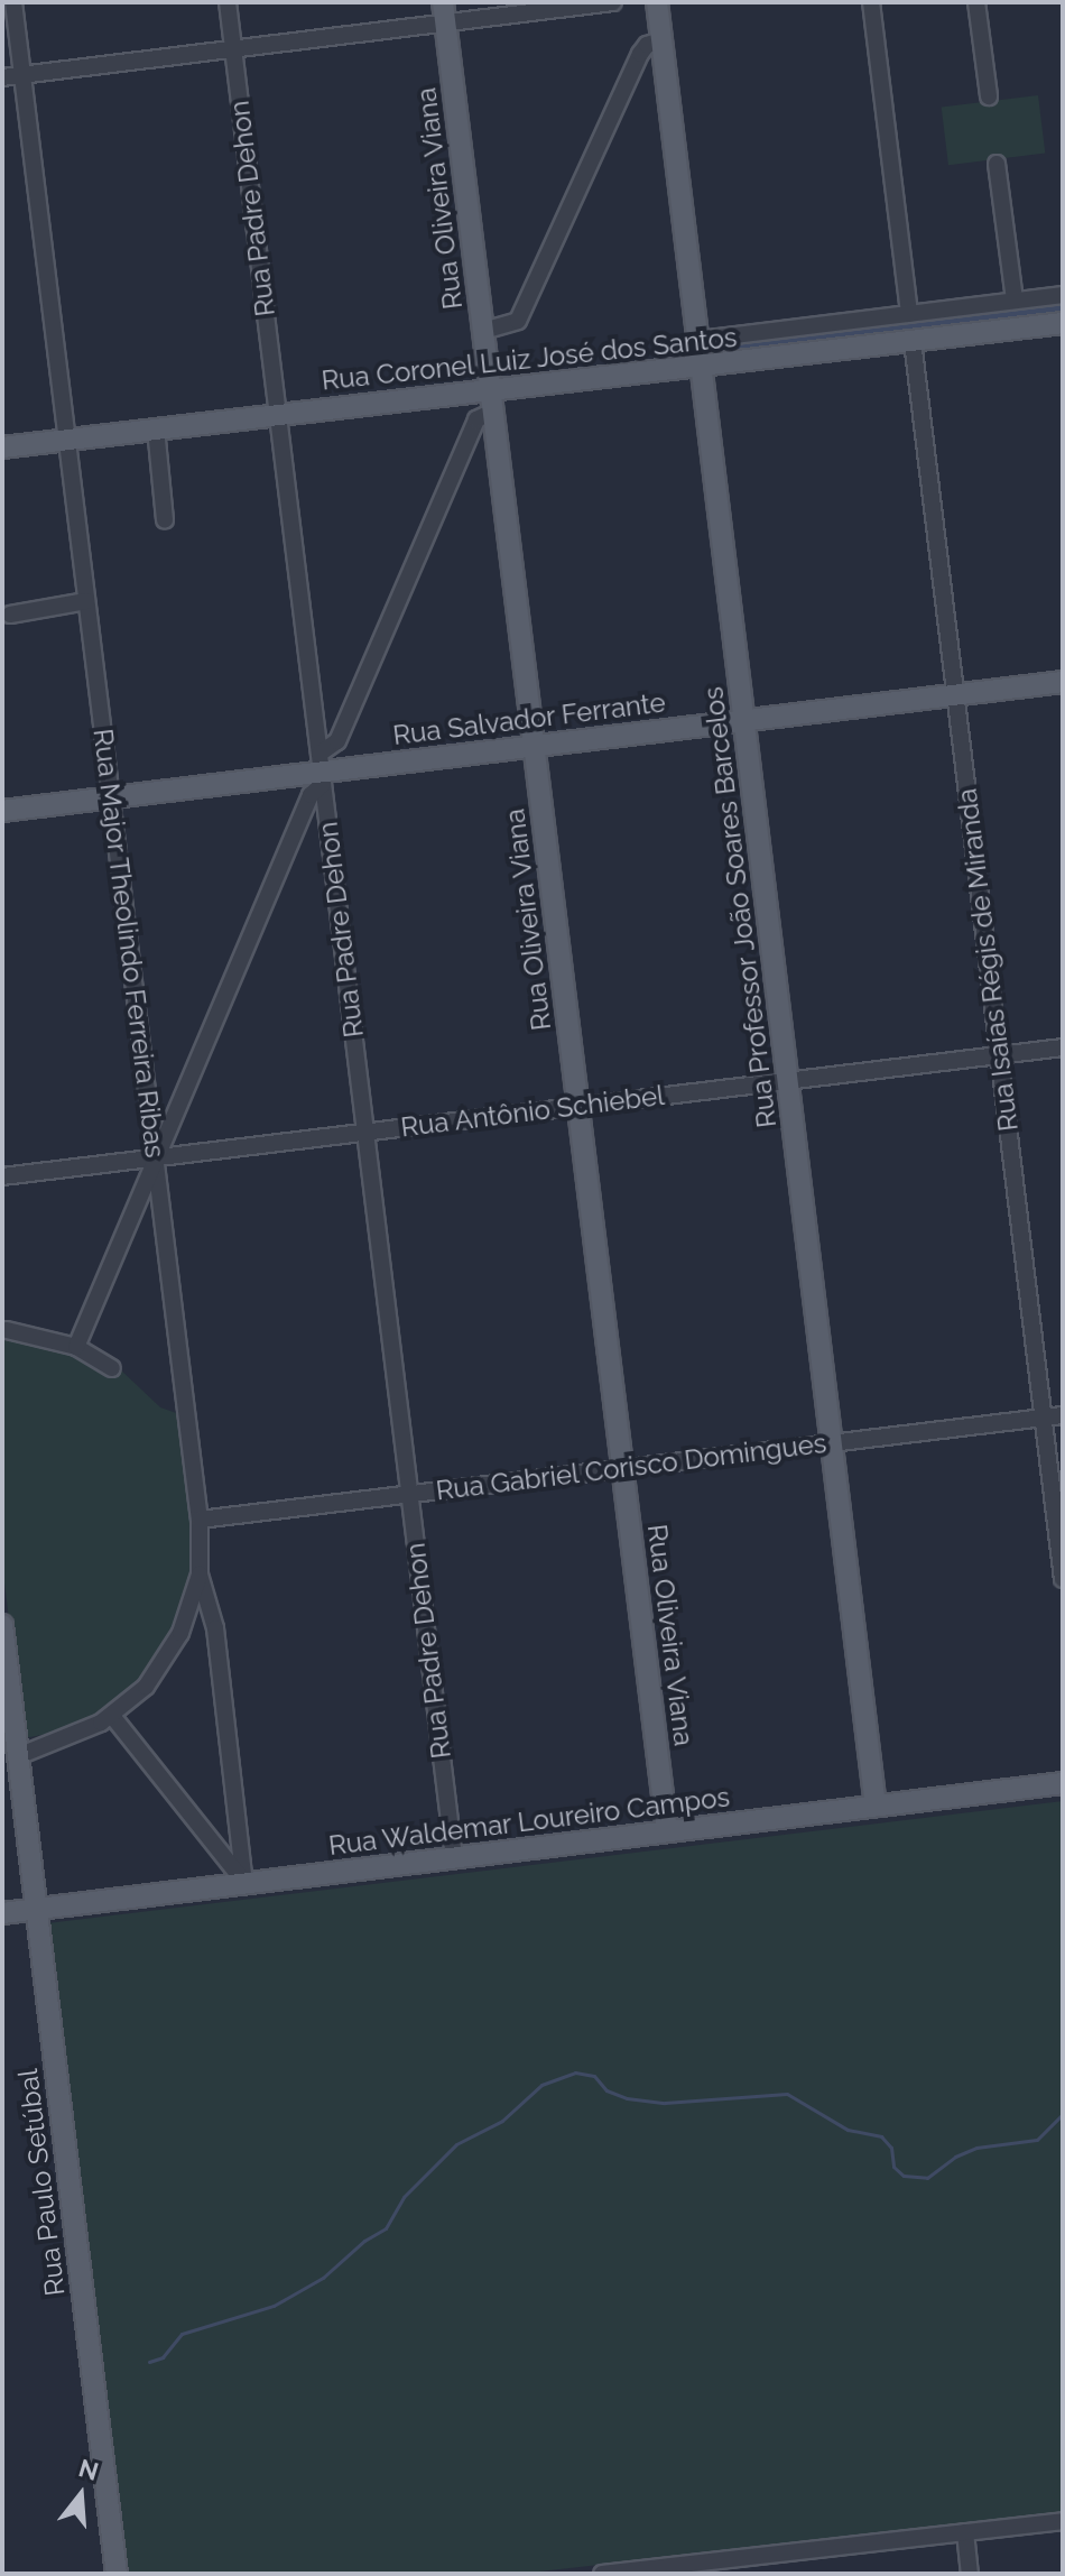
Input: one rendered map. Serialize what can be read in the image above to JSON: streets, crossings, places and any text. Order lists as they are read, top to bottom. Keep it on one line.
{"streets":{"main road":["Rua Oliveira Viana","Rua Coronel Luiz José dos Santos","Rua Salvador Ferrante","Rua Professor João Soares Barcelos","Rua Waldemar Loureiro Campos","Rua Paulo Setúbal"],"street":["Rua Padre Dehon","Rua Major Theolindo Ferreira Ribas","Rua Isaías Régis de Miranda","Rua Antônio Schiebel","Rua Gabriel Corisco Domingues"]},"crossings":[["Rua Oliveira Viana","Rua Coronel Luiz José dos Santos"],["Rua Oliveira Viana","Rua Salvador Ferrante"],["Rua Oliveira Viana","Rua Antônio Schiebel"],["Rua Oliveira Viana","Rua Gabriel Corisco Domingues"],["Rua Oliveira Viana","Rua Waldemar Loureiro Campos"],["Rua Padre Dehon","Rua Coronel Luiz José dos Santos"],["Rua Padre Dehon","Rua Salvador Ferrante"],["Rua Padre Dehon","Rua Antônio Schiebel"],["Rua Padre Dehon","Rua Gabriel Corisco Domingues"],["Rua Padre Dehon","Rua Waldemar Loureiro Campos"],["Rua Coronel Luiz José dos Santos","Rua Professor João Soares Barcelos"],["Rua Coronel Luiz José dos Santos","Rua Major Theolindo Ferreira Ribas"],["Rua Coronel Luiz José dos Santos","Rua Isaías Régis de Miranda"],["Rua Salvador Ferrante","Rua Professor João Soares Barcelos"],["Rua Salvador Ferrante","Rua Major Theolindo Ferreira Ribas"],["Rua Salvador Ferrante","Rua Isaías Régis de Miranda"],["Rua Professor João Soares Barcelos","Rua Antônio Schiebel"],["Rua Professor João Soares Barcelos","Rua Gabriel Corisco Domingues"],["Rua Professor João Soares Barcelos","Rua Waldemar Loureiro Campos"],["Rua Major Theolindo Ferreira Ribas","Rua Antônio Schiebel"],["Rua Major Theolindo Ferreira Ribas","Rua Gabriel Corisco Domingues"],["Rua Major Theolindo Ferreira Ribas","Rua Waldemar Loureiro Campos"],["Rua Isaías Régis de Miranda","Rua Antônio Schiebel"],["Rua Isaías Régis de Miranda","Rua Gabriel Corisco Domingues"],["Rua Waldemar Loureiro Campos","Rua Paulo Setúbal"]],"north":"top"}
